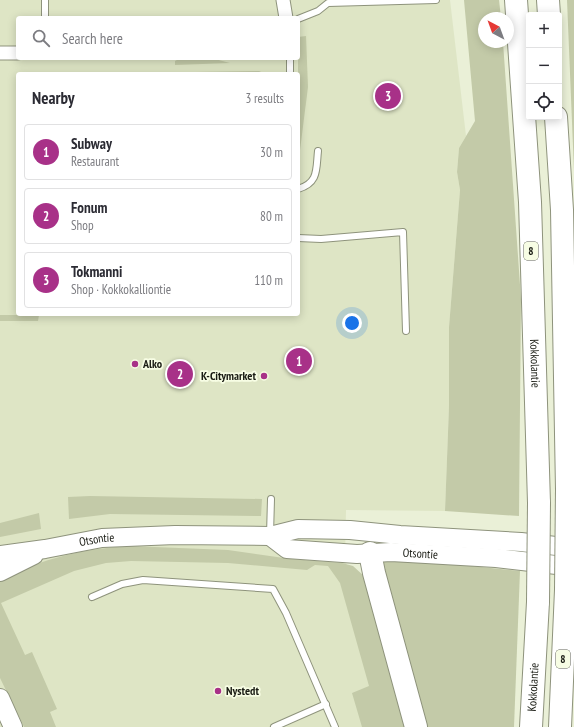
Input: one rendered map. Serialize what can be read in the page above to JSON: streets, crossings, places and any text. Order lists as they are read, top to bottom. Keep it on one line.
{"streets":{"highway":["8","Kokkolantie"],"main road":["Otsontie"]},"places":["Alko","K-Citymarket","Nystedt"],"north":"top left","page":{"map_buttons":["+","−"],"search":"Search here","heading":["Nearby","3 results"],"pins":["3","1","2"],"list":[{"mark":"1","name":"Subway","note":"Restaurant","value":"30 m"},{"mark":"2","name":"Fonum","note":"Shop","value":"80 m"},{"mark":"3","name":"Tokmanni","note":"Shop · Kokkokalliontie","value":"110 m"}]}}
